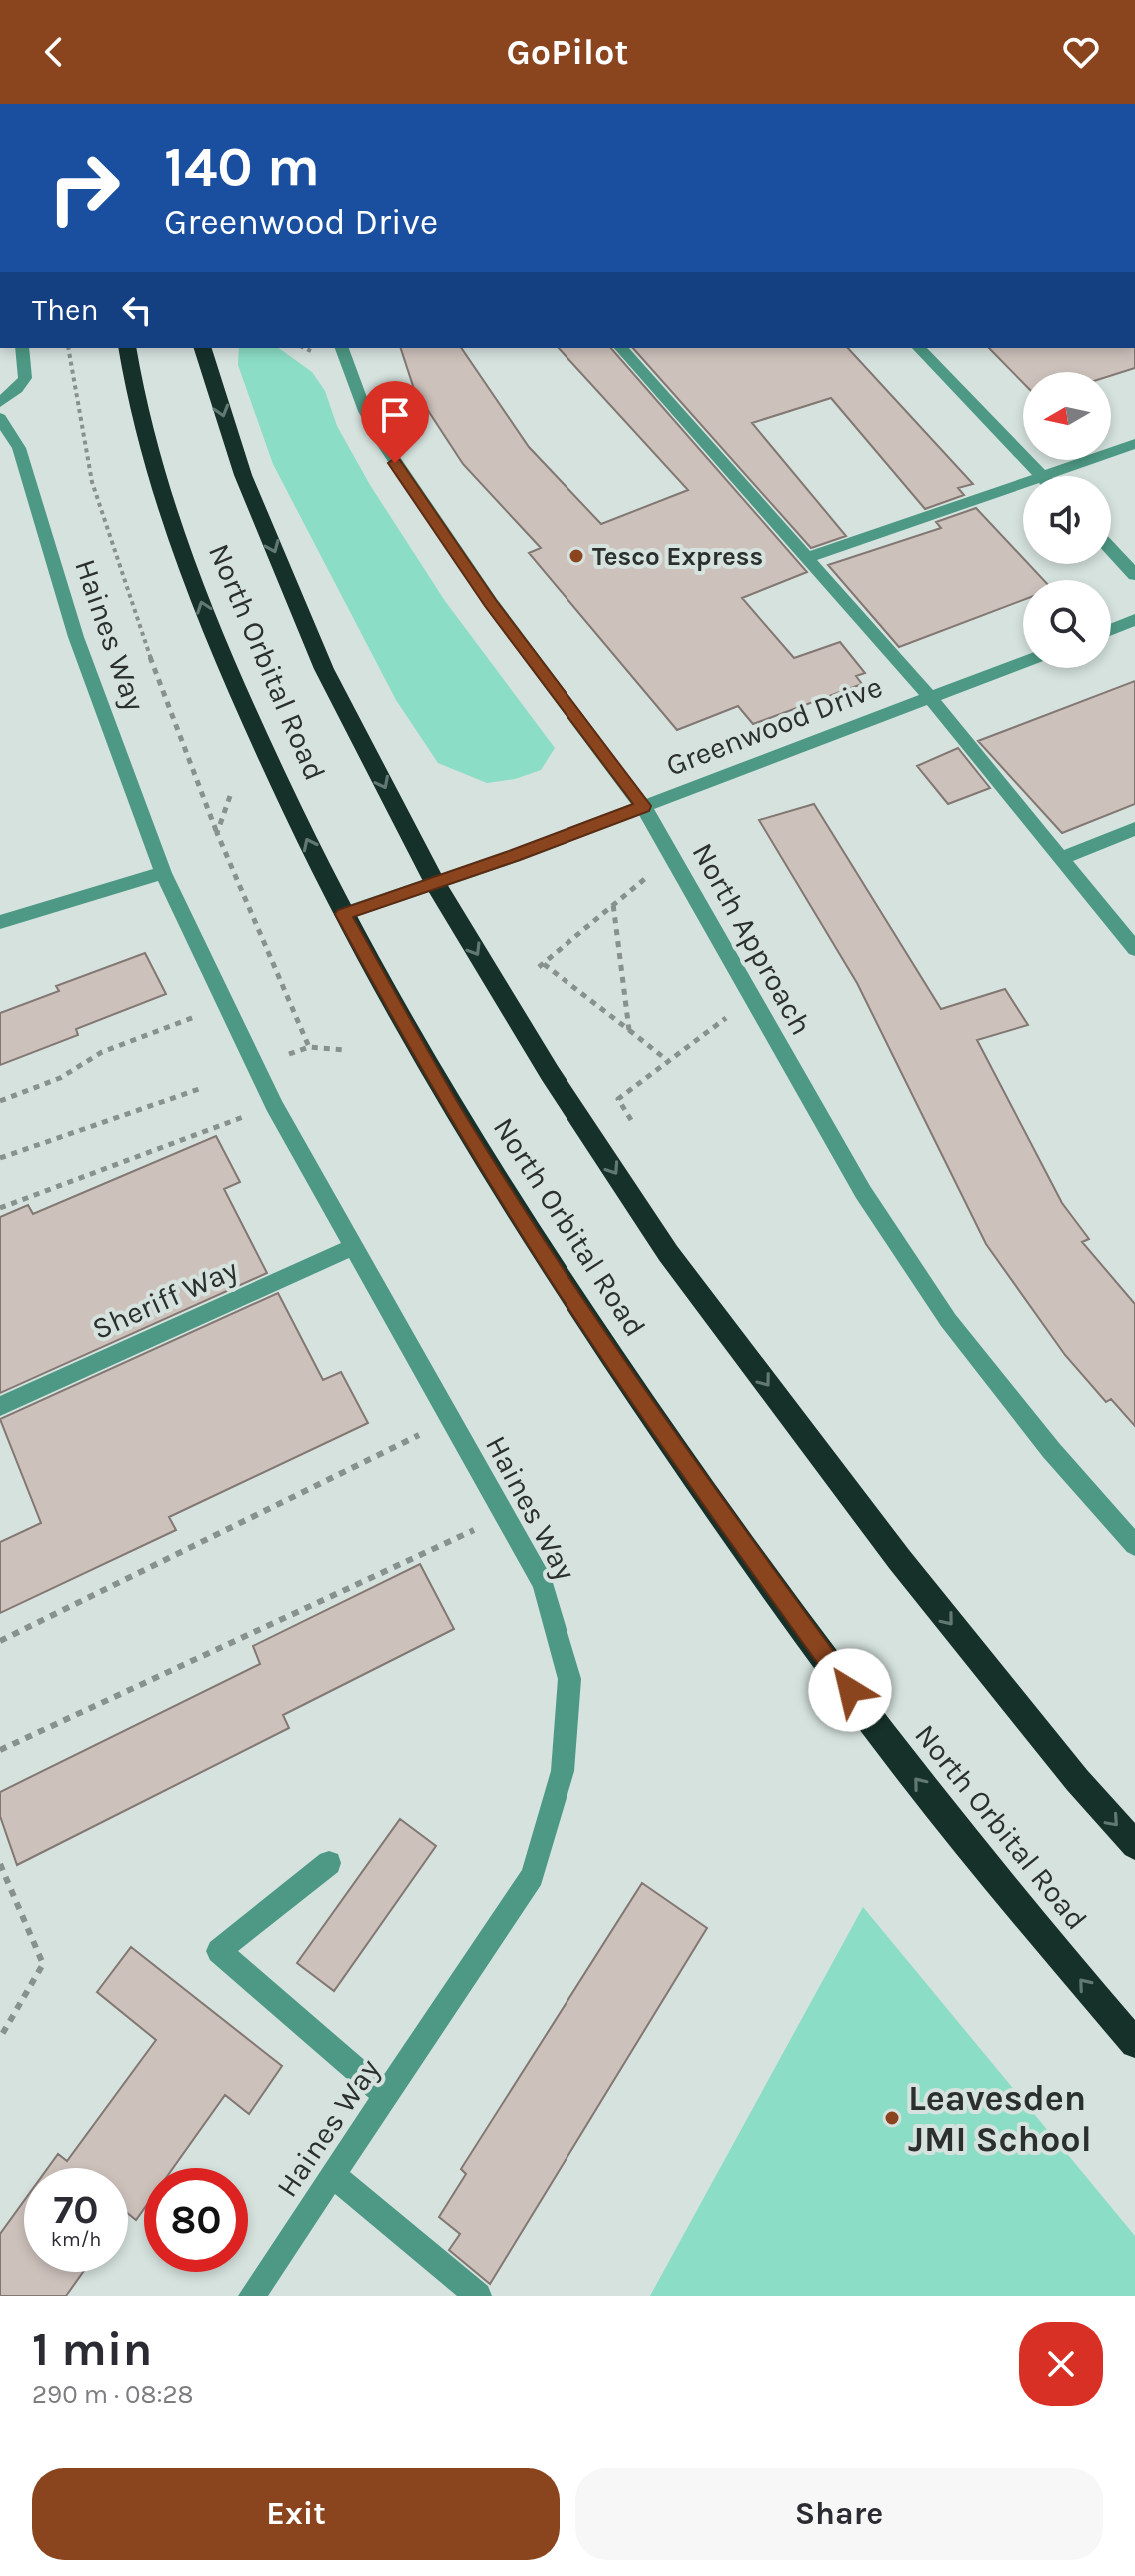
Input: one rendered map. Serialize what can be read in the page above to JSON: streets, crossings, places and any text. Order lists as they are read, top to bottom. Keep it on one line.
{"streets":{"highway":["North Orbital Road"],"street":["Haines Way","Greenwood Drive","North Approach","Sheriff Way"]},"crossings":[["Haines Way","Sheriff Way"],["North Orbital Road","Greenwood Drive"],["Greenwood Drive","North Approach"]],"places":["Tesco Express","Leavesden JMI School"],"north":"left","page":{"header":"GoPilot","turn":["140 m","Greenwood Drive"],"then":"Then","speed":"70 km/h","limit":"80","heading":["1 min","290 m · 08:28"],"buttons":["Exit","Share"]}}
